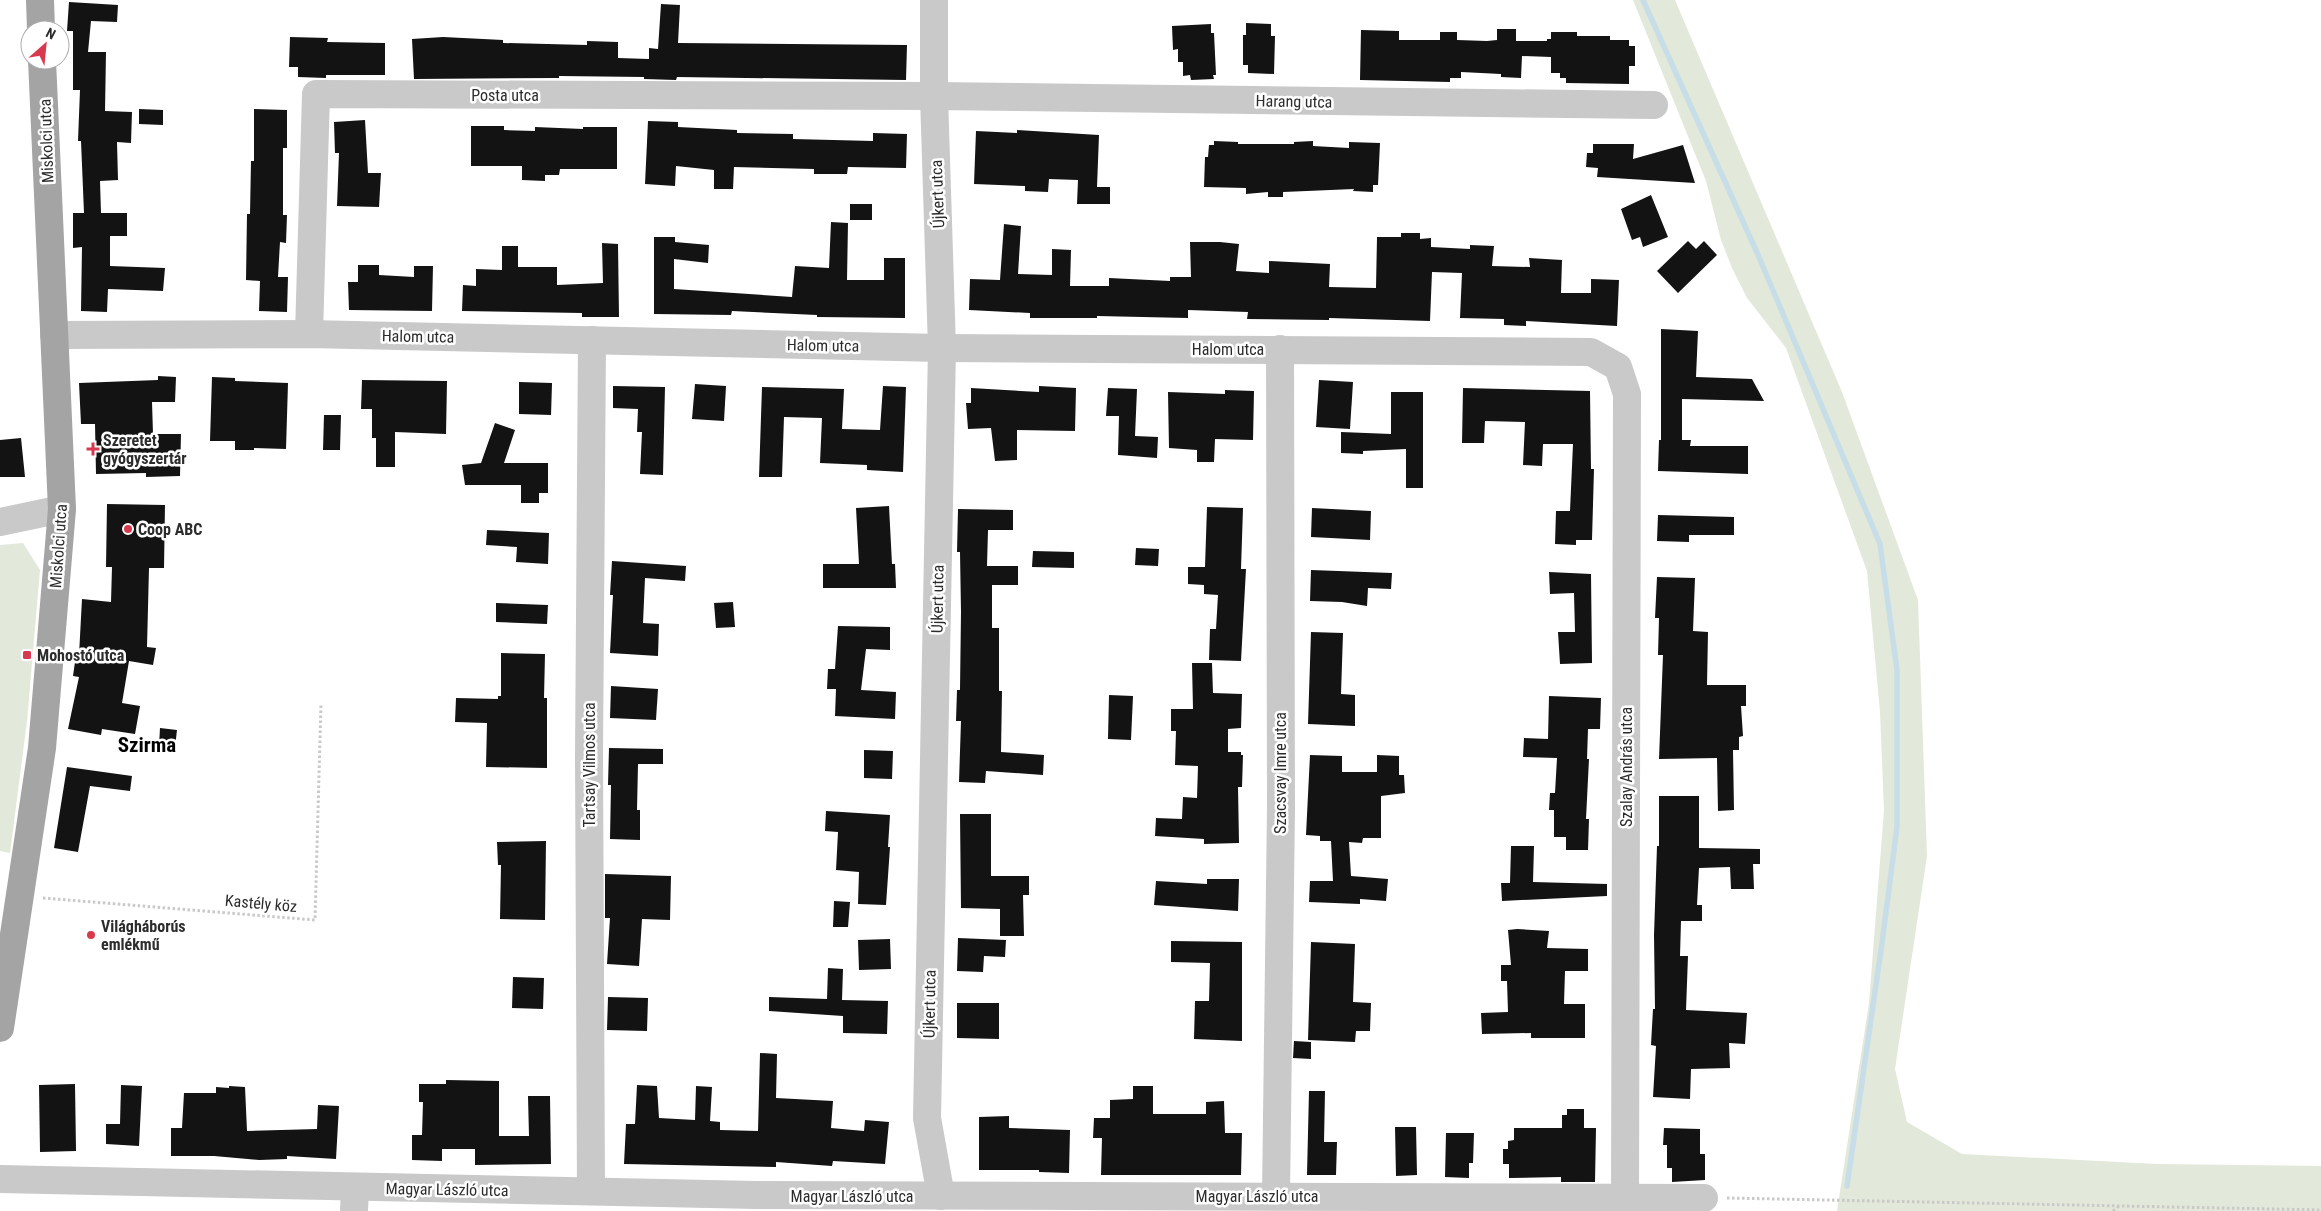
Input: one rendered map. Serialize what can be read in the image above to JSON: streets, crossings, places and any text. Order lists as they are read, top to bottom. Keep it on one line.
{"streets":{"main road":["Miskolci utca"],"street":["Posta utca","Harang utca","Újkert utca","Halom utca","Tartsay Vilmos utca","Szalay András utca","Szacsvay Imre utca","Magyar László utca"],"path":["Kastély köz"]},"crossings":[["Posta utca","Harang utca"],["Posta utca","Újkert utca"],["Posta utca","Halom utca"],["Harang utca","Újkert utca"],["Miskolci utca","Halom utca"],["Miskolci utca","Kastély köz"],["Újkert utca","Halom utca"],["Újkert utca","Magyar László utca"],["Halom utca","Tartsay Vilmos utca"],["Halom utca","Szalay András utca"],["Halom utca","Szacsvay Imre utca"],["Tartsay Vilmos utca","Magyar László utca"],["Szalay András utca","Magyar László utca"],["Szacsvay Imre utca","Magyar László utca"]],"districts":["Szirma"],"places":{"health":["Szeretet gyógyszertár"],"other":["Coop ABC","Világháborús emlékmű"],"transit":["Mohostó utca"]},"north":"top right"}
